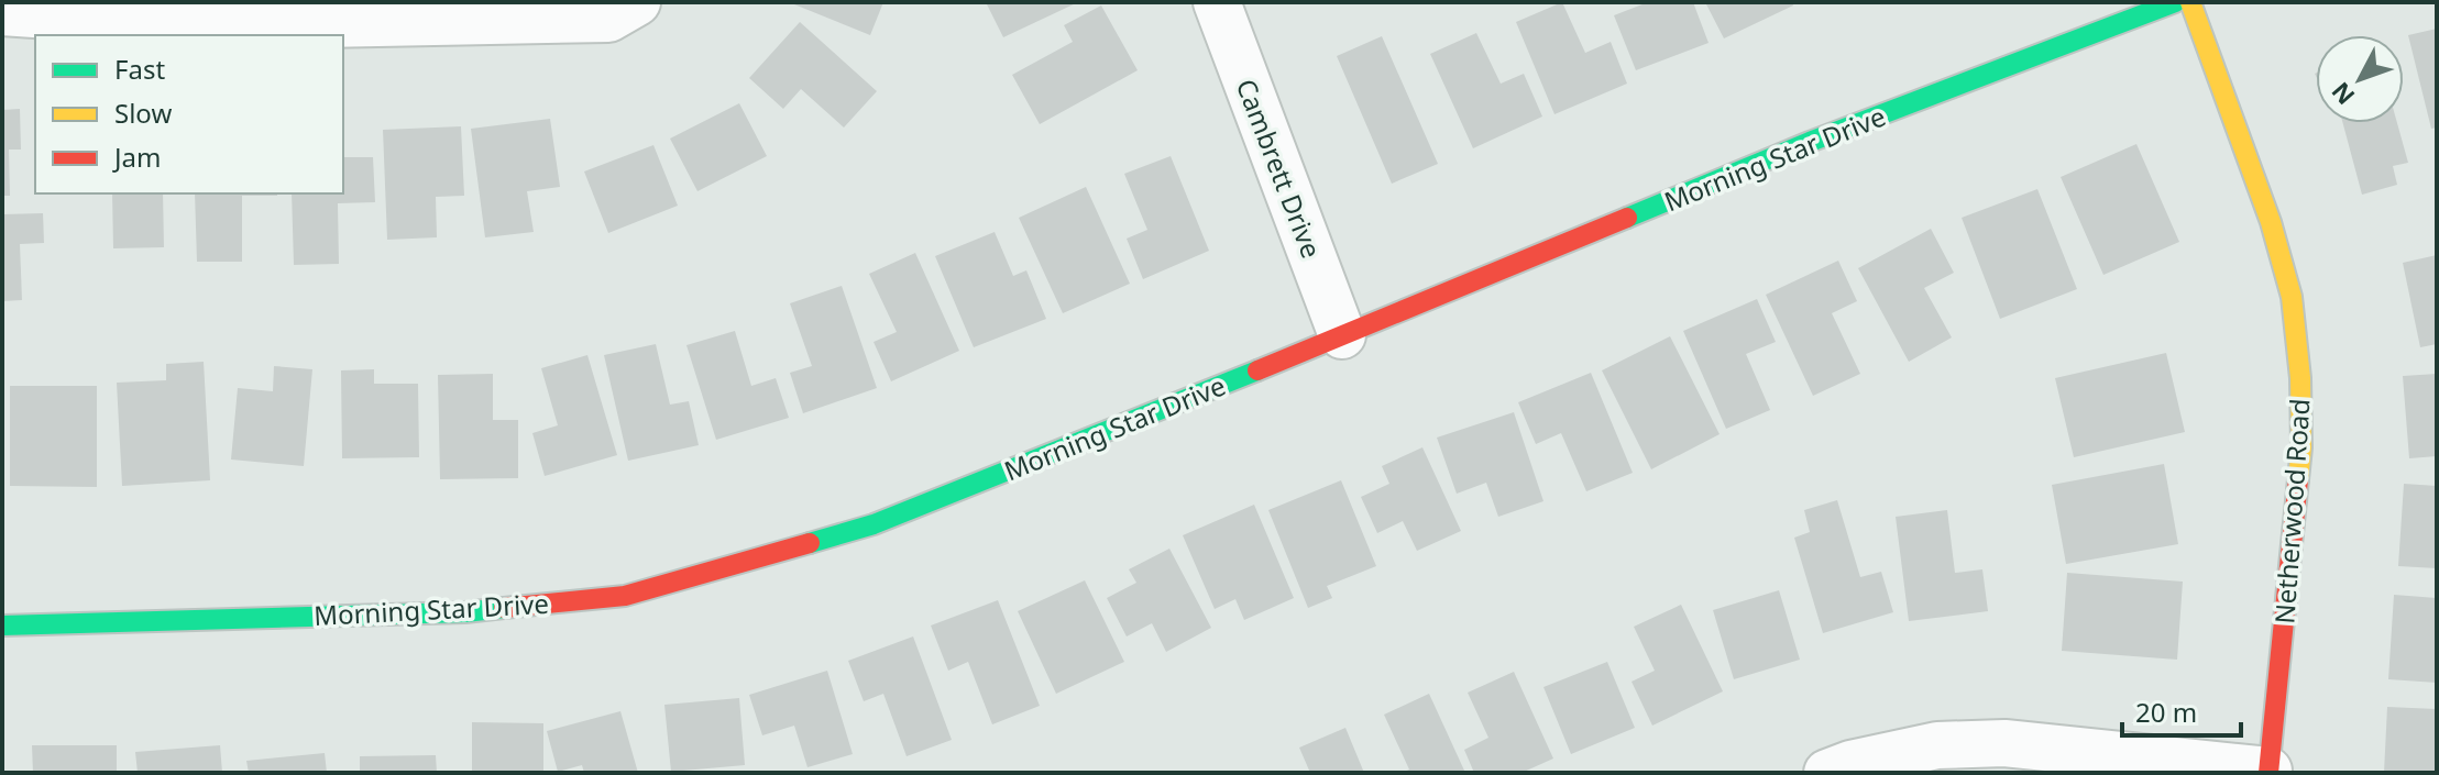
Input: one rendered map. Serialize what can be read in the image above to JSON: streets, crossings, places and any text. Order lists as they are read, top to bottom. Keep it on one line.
{"streets":{"street":["Morning Star Drive","Cambrett Drive","Netherwood Road"]},"crossings":[["Morning Star Drive","Cambrett Drive"]],"legend":["Fast","Slow","Jam"],"scale_bar":"20 m","north":"bottom left"}
